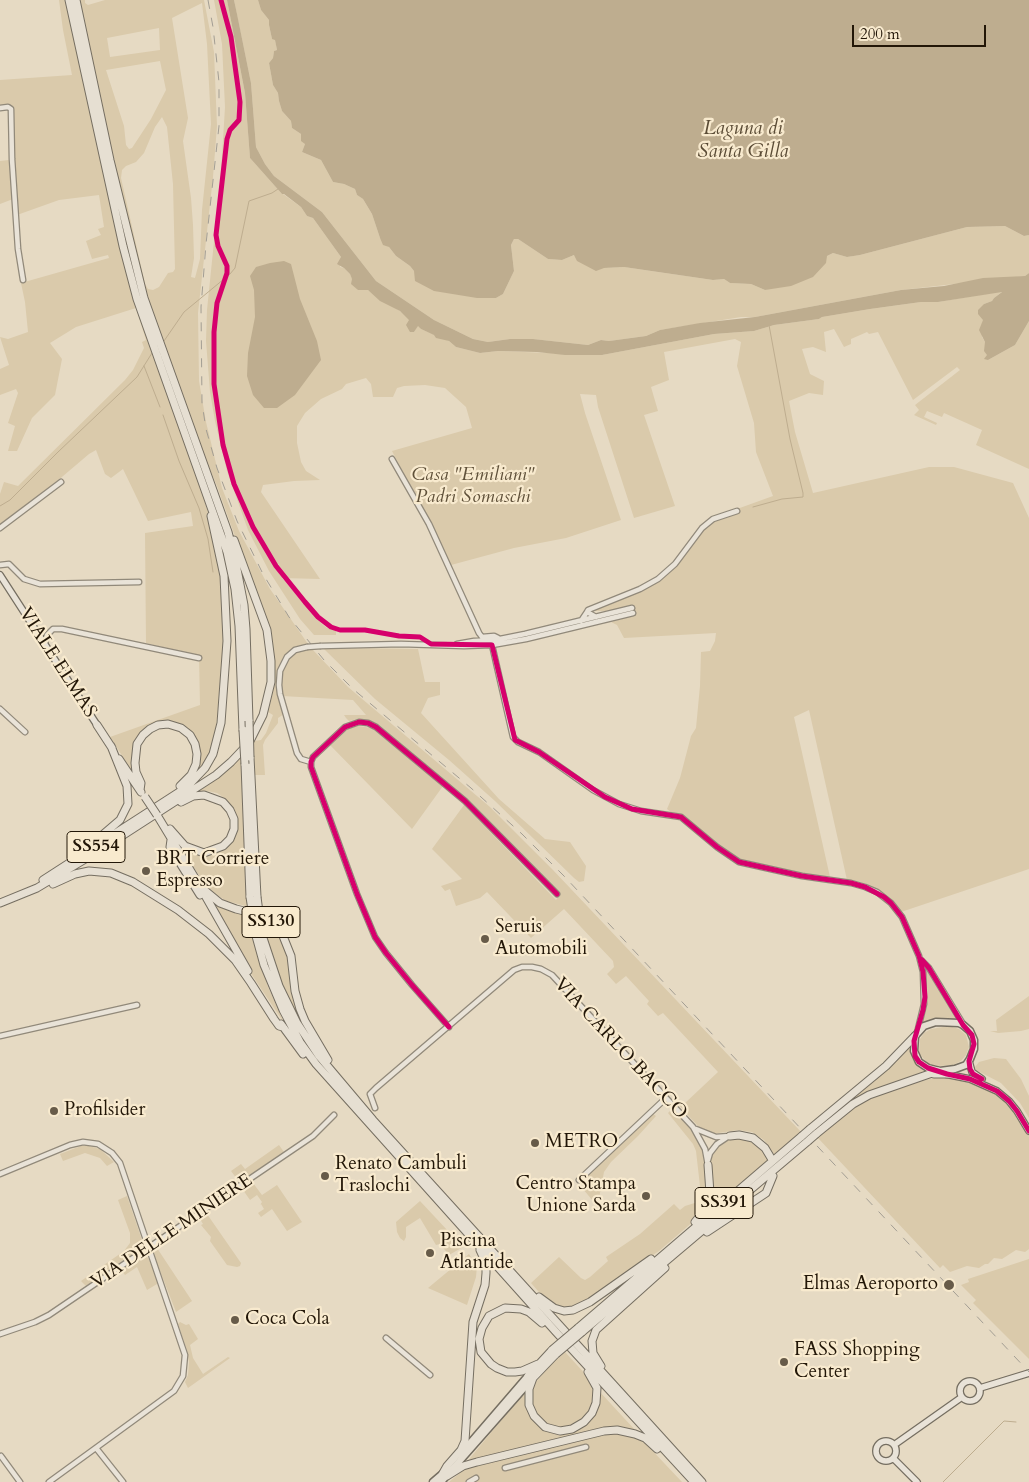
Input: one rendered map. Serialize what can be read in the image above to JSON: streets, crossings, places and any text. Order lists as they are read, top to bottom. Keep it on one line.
{"streets":{"highway":["SS554","SS130","SS391"],"main road":["VIALE ELMAS"],"street":["VIA CARLO BACCO","VIA DELLE MINIERE"]},"water":["Laguna di Santa Gilla"],"parks":["Casa \"Emiliani\" Padri Somaschi"],"places":["BRT Corriere Espresso","Seruis Automobili","Profilsider","METRO","Renato Cambuli Traslochi","Centro Stampa Unione Sarda","Piscina Atlantide","Elmas Aeroporto","Coca Cola","FASS Shopping Center"],"scale_bar":"200 m"}
